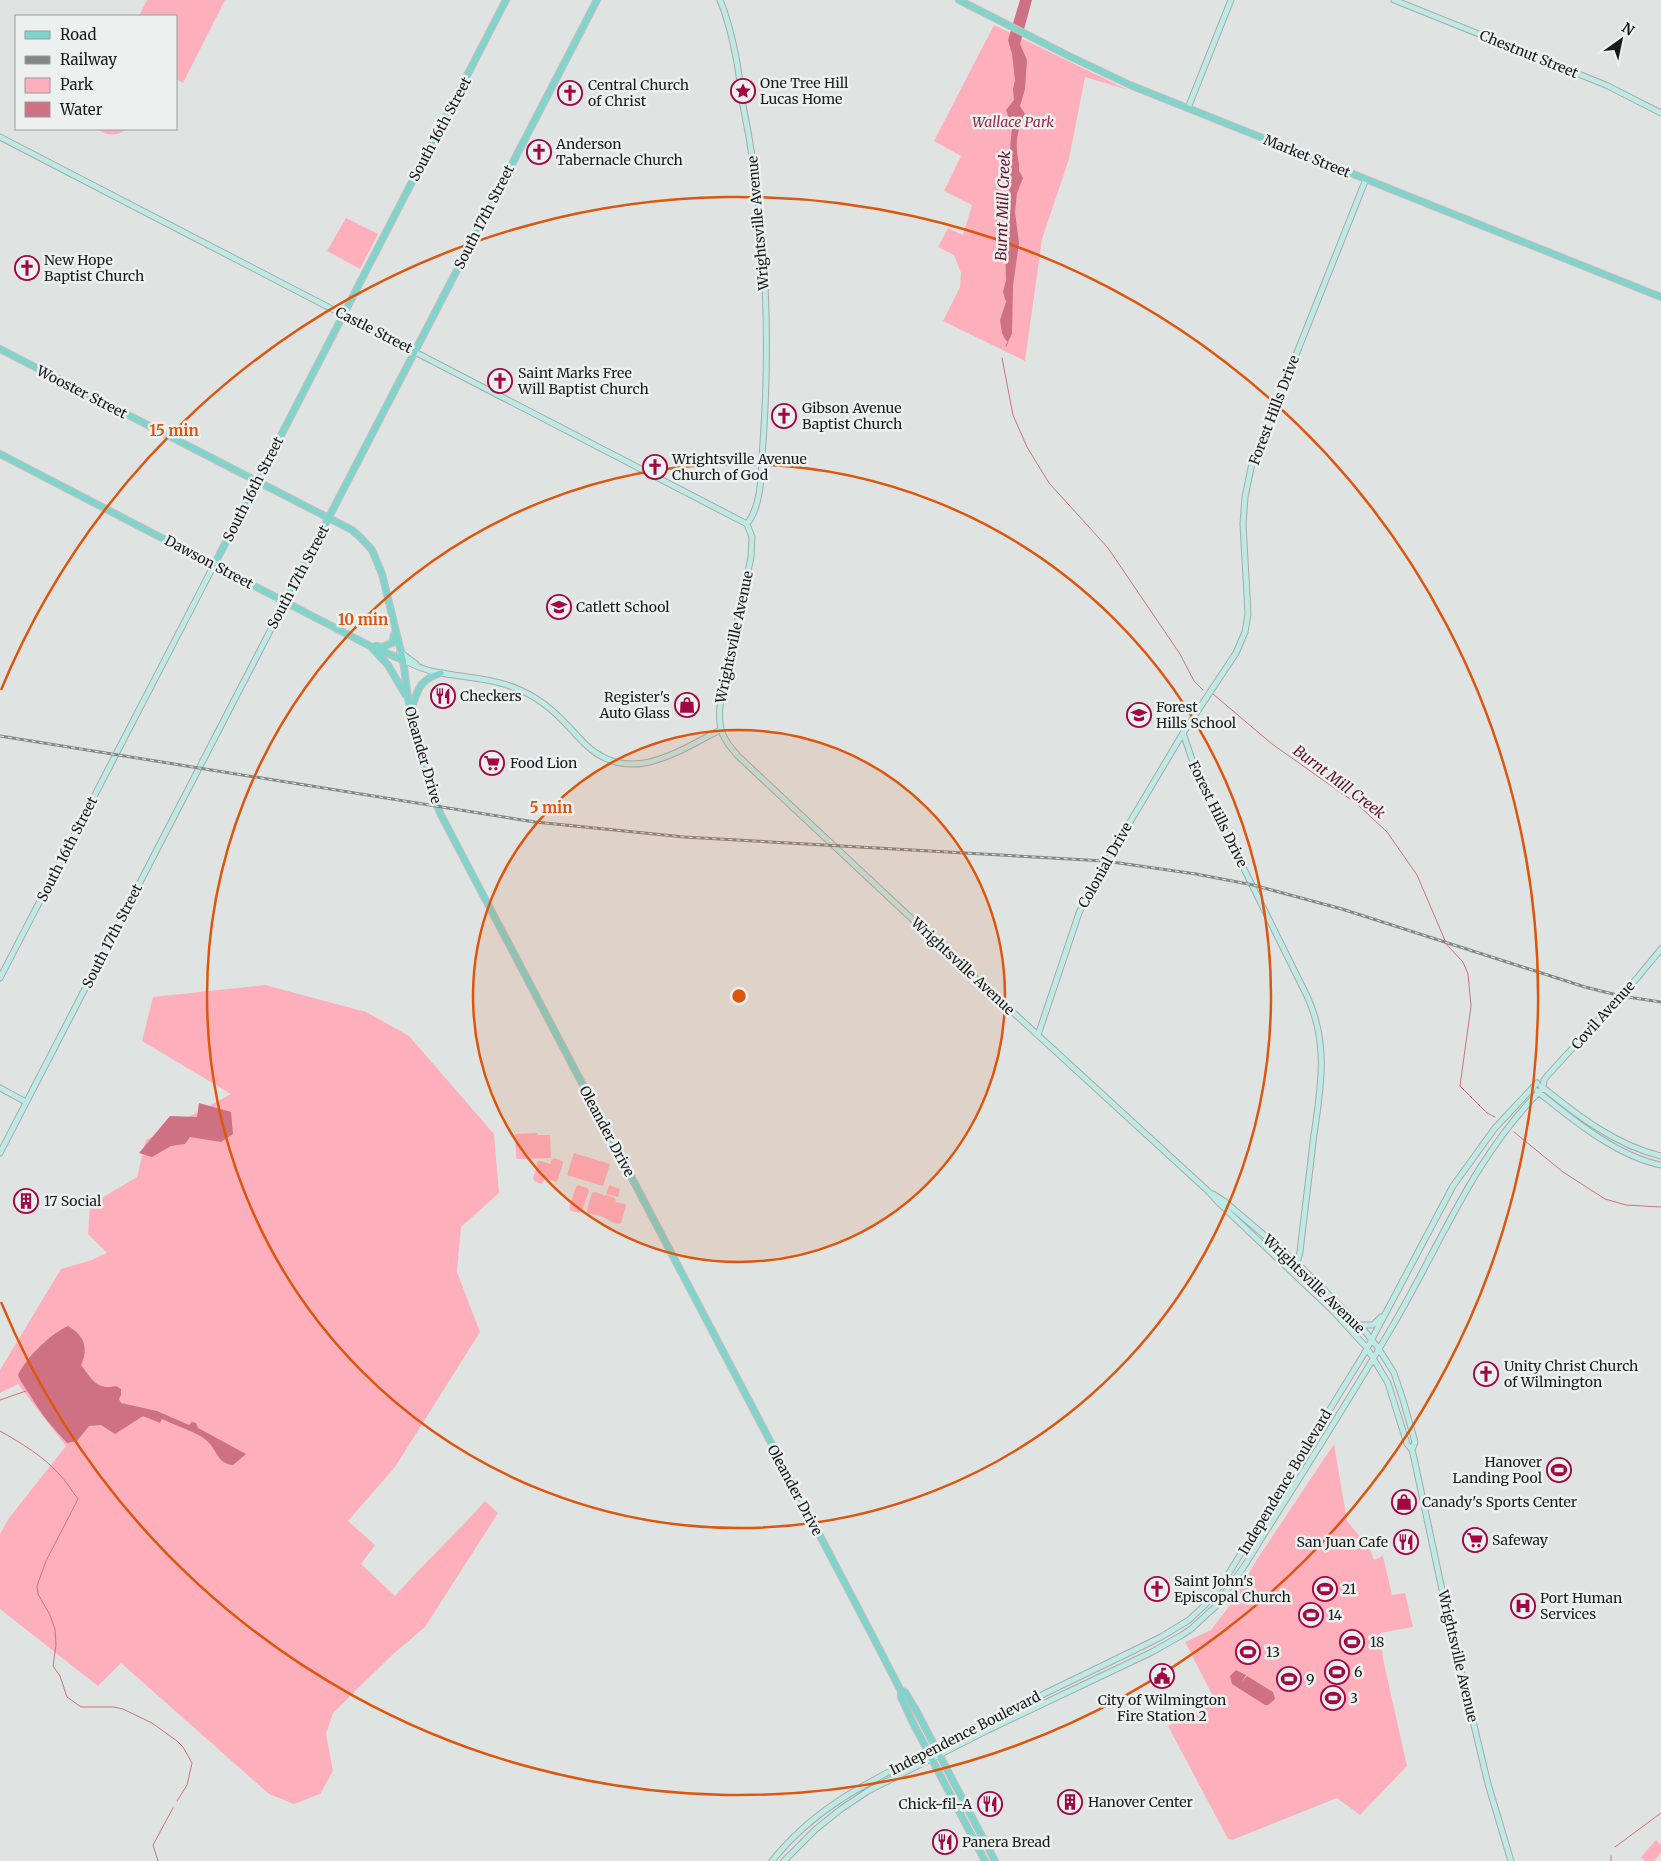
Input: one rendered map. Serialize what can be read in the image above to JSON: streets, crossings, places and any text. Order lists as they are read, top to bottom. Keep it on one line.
{"streets":{"main road":["South 16th Street","Market Street","South 17th Street","Wooster Street","Dawson Street","Oleander Drive"],"street":["Chestnut Street","Wrightsville Avenue","Castle Street","Forest Hills Drive","Colonial Drive","Covil Avenue","Independence Boulevard"]},"crossings":[["South 16th Street","Castle Street"],["South 16th Street","Wooster Street"],["South 16th Street","Dawson Street"],["Market Street","Forest Hills Drive"],["South 17th Street","Castle Street"],["South 17th Street","Wooster Street"],["South 17th Street","Dawson Street"],["Wrightsville Avenue","Castle Street"],["Wrightsville Avenue","Forest Hills Drive"],["Wrightsville Avenue","Dawson Street"],["Wrightsville Avenue","Colonial Drive"],["Wrightsville Avenue","Independence Boulevard"],["Wooster Street","Oleander Drive"],["Forest Hills Drive","Colonial Drive"],["Dawson Street","Oleander Drive"],["Oleander Drive","Independence Boulevard"],["Covil Avenue","Independence Boulevard"]],"water":["Burnt Mill Creek"],"parks":["Wallace Park"],"places":{"place":["One Tree Hill Lucas Home"],"church":["Central Church of Christ","Anderson Tabernacle Church","New Hope Baptist Church","Saint Marks Free Will Baptist Church","Gibson Avenue Baptist Church","Wrightsville Avenue Church of God","Unity Christ Church of Wilmington","Saint John's Episcopal Church"],"school or university":["Catlett School","Forest Hills School"],"restaurant":["Checkers","San Juan Cafe","Chick-fil-A","Panera Bread"],"shop":["Register's Auto Glass","Canady's Sports Center"],"supermarket":["Food Lion","Safeway"],"building":["17 Social","Hanover Center"],"sports":["Hanover Landing Pool","21","14","18","13","6","9","3"],"hospital":["Port Human Services"],"public building":["City of Wilmington Fire Station 2"]},"legend":["Road","Railway","Park","Water"],"north":"top right","rings":["15 min","10 min","5 min"]}
